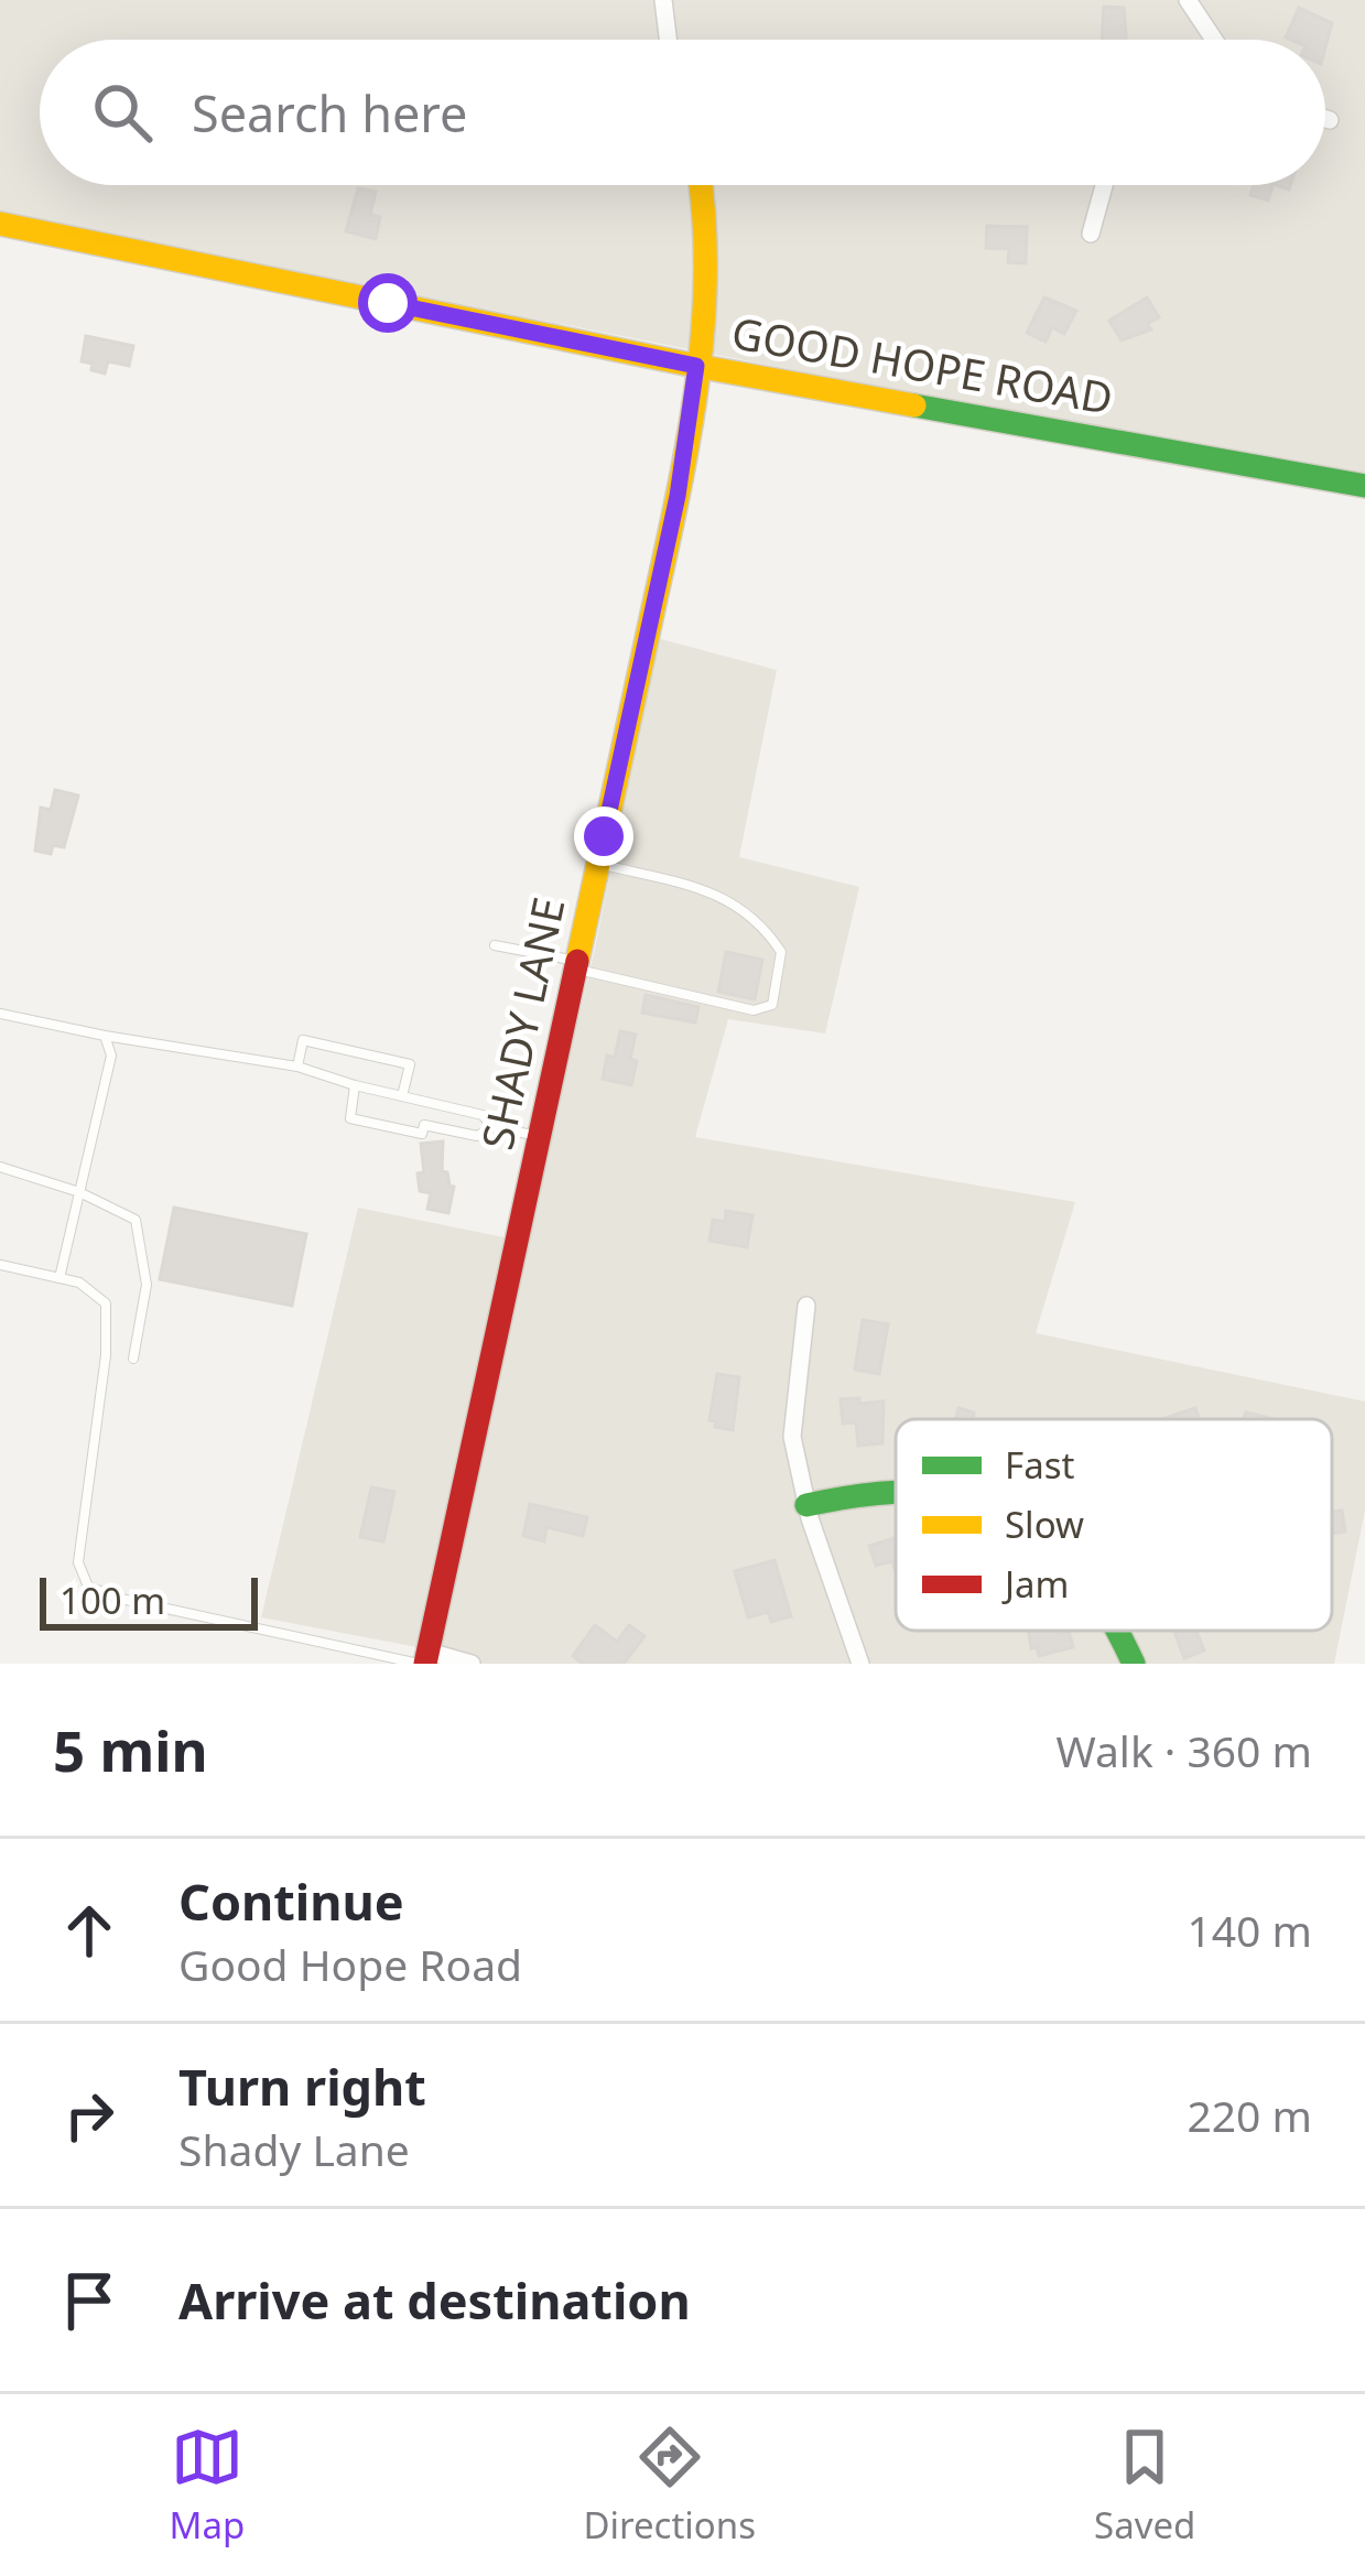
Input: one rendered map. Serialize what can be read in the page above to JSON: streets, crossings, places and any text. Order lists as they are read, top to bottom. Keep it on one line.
{"streets":{"street":["GOOD HOPE ROAD","SHADY LANE"]},"crossings":[["GOOD HOPE ROAD","SHADY LANE"]],"legend":["Fast","Slow","Jam"],"scale_bar":"100 m","page":{"search":"Search here","scale":"100 m","heading":["5 min","Walk · 360 m"],"list":[["Continue","Good Hope Road","140 m"],["Turn right","Shady Lane","220 m"],"Arrive at destination"],"nav":["Map","Directions","Saved"]}}
